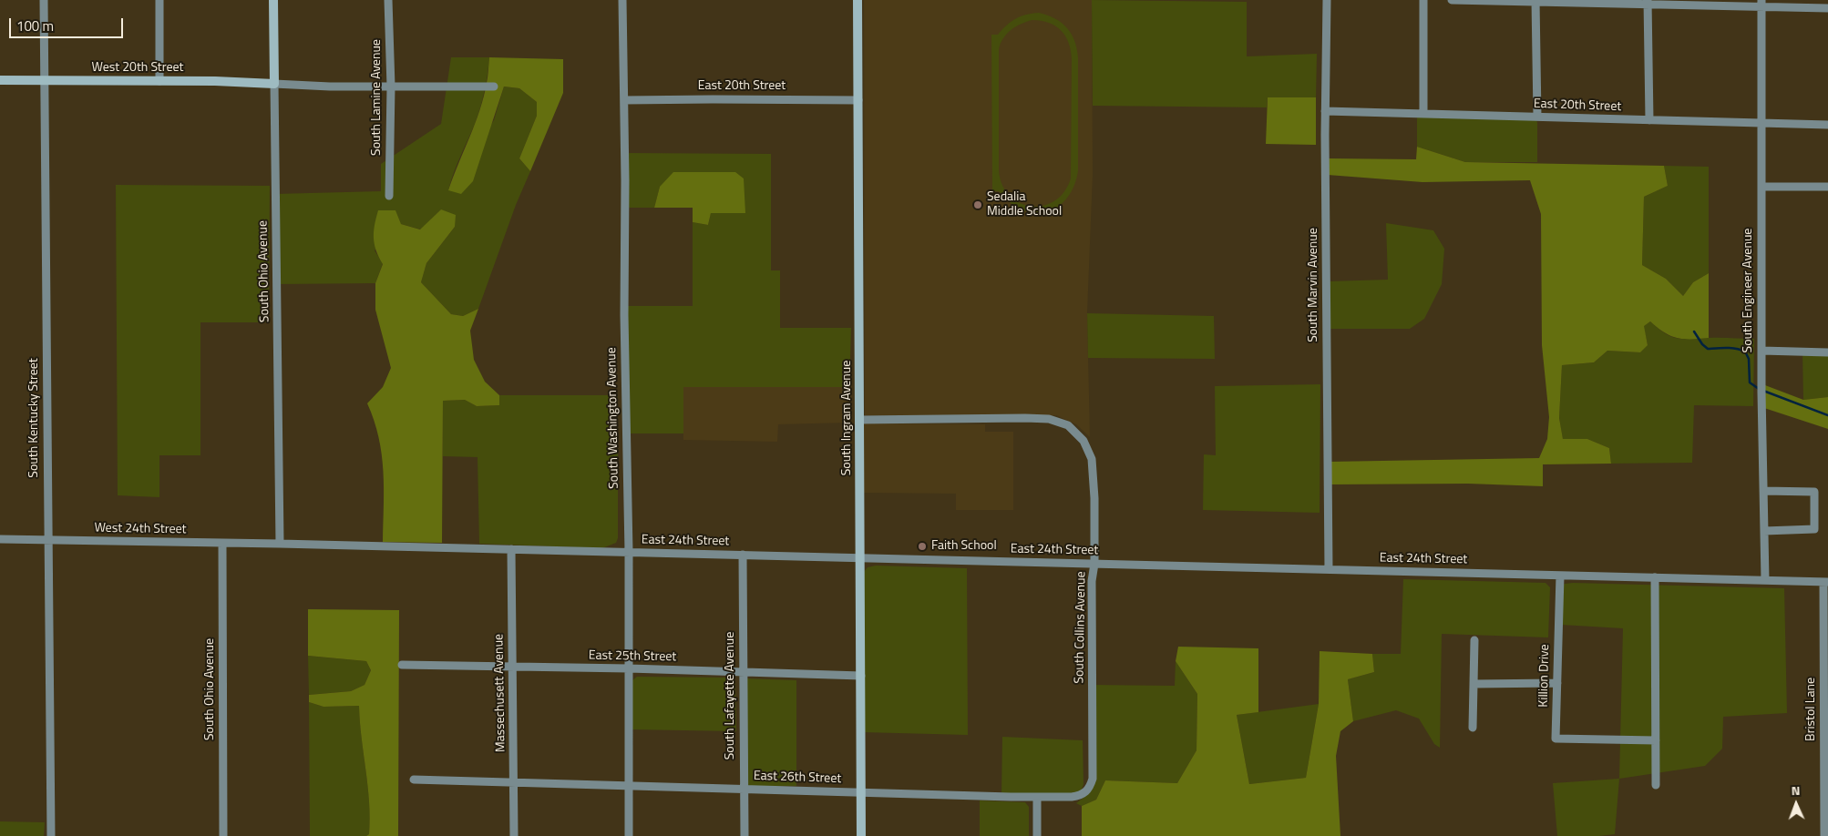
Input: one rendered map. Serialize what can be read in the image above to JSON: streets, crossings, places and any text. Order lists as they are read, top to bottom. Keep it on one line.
{"streets":{"main road":["West 20th Street","South Ohio Avenue","South Ingram Avenue"],"street":["East 20th Street","South Lamine Avenue","South Marvin Avenue","South Engineer Avenue","South Kentucky Street","South Washington Avenue","West 24th Street","East 24th Street","South Collins Avenue","East 25th Street","Killion Drive","Massechusett Avenue","South Lafayette Avenue","Bristol Lane","East 26th Street"]},"crossings":[["West 20th Street","South Ohio Avenue"],["West 20th Street","South Kentucky Street"],["East 20th Street","South Marvin Avenue"],["East 20th Street","South Engineer Avenue"],["East 20th Street","South Washington Avenue"],["East 20th Street","South Ingram Avenue"],["South Ohio Avenue","West 24th Street"],["South Ohio Avenue","East 24th Street"],["South Marvin Avenue","East 24th Street"],["South Engineer Avenue","East 24th Street"],["South Kentucky Street","West 24th Street"],["South Washington Avenue","East 24th Street"],["South Washington Avenue","East 25th Street"],["South Washington Avenue","East 26th Street"],["South Ingram Avenue","East 24th Street"],["South Ingram Avenue","South Collins Avenue"],["South Ingram Avenue","East 25th Street"],["South Ingram Avenue","East 26th Street"],["West 24th Street","East 24th Street"],["East 24th Street","South Collins Avenue"],["East 24th Street","Killion Drive"],["East 24th Street","Massechusett Avenue"],["East 24th Street","South Lafayette Avenue"],["East 24th Street","Bristol Lane"],["South Collins Avenue","East 26th Street"],["East 25th Street","Massechusett Avenue"],["East 25th Street","South Lafayette Avenue"],["Massechusett Avenue","East 26th Street"],["South Lafayette Avenue","East 26th Street"]],"places":["Sedalia Middle School","Faith School"],"scale_bar":"100 m","north":"top"}
